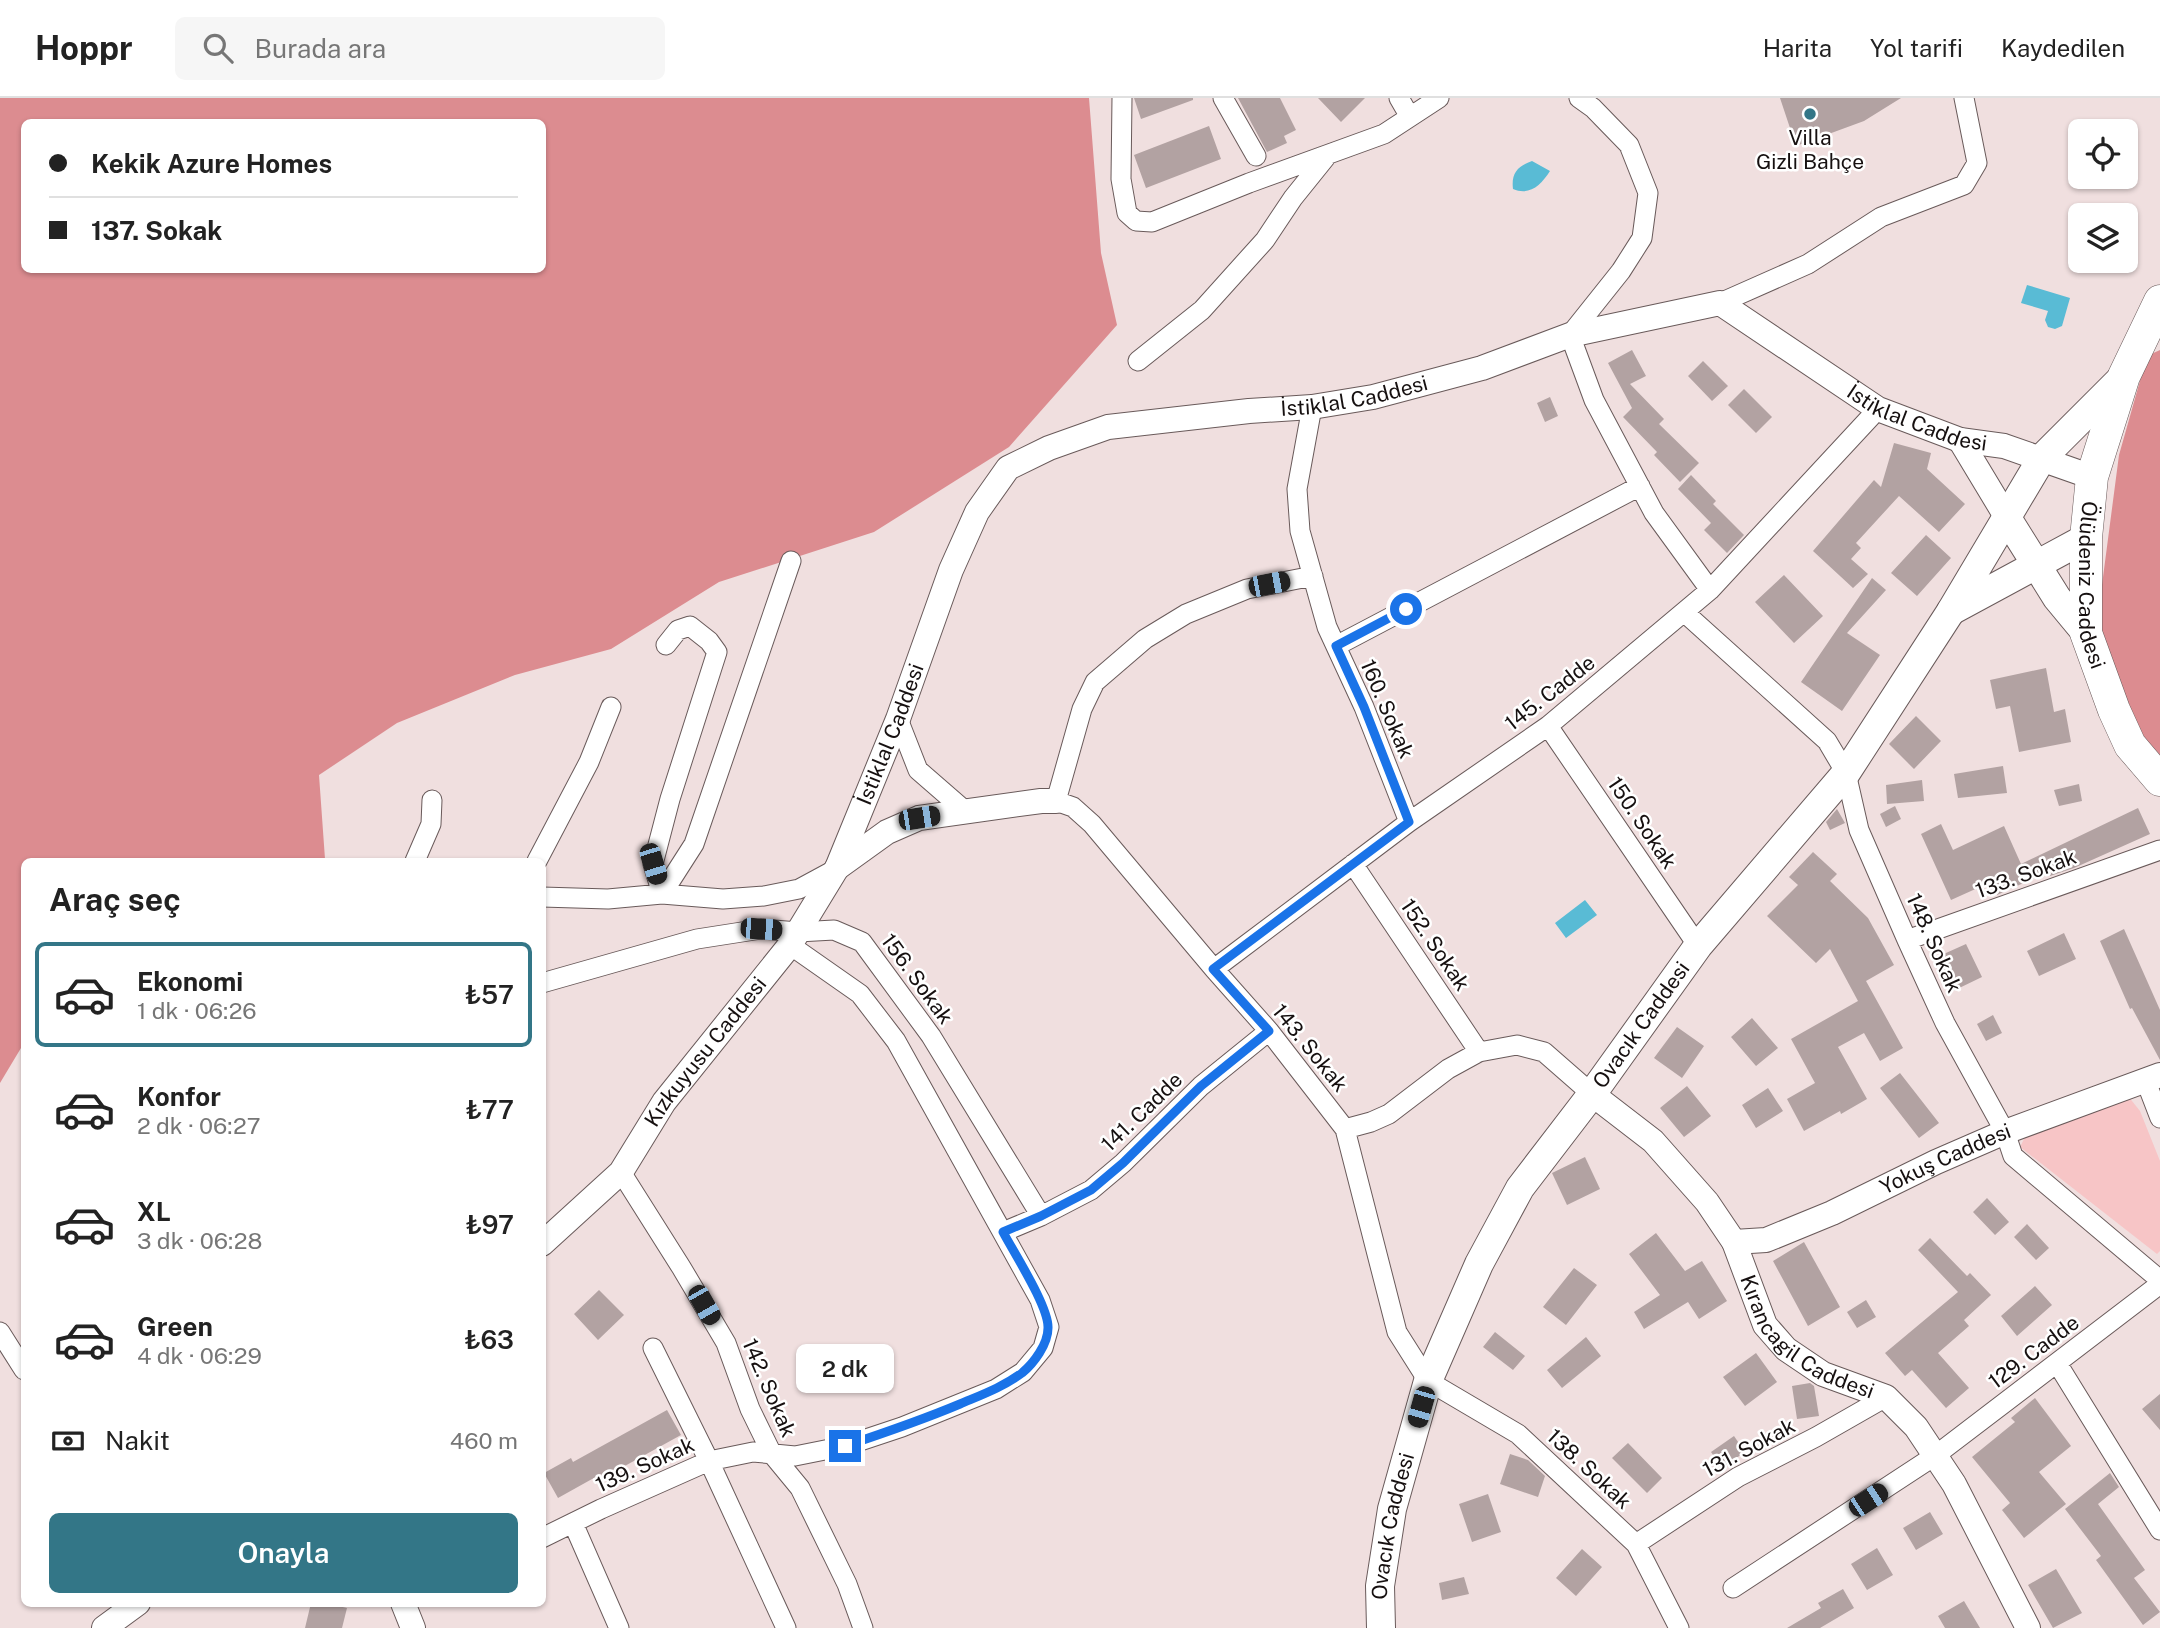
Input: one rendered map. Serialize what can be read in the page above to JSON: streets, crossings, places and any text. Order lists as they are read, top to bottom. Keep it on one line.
{"streets":{"main road":["Ölüdeniz Caddesi","Ovacık Caddesi"],"street":["İstiklal Caddesi","145. Cadde","160. Sokak","150. Sokak","133. Sokak","148. Sokak","152. Sokak","156. Sokak","143. Sokak","Kızkuyusu Caddesi","141. Cadde","Yokuş Caddesi","Kırancagil Caddesi","129. Cadde","142. Sokak","131. Sokak","139. Sokak","138. Sokak"]},"crossings":[["İstiklal Caddesi","Ölüdeniz Caddesi"],["İstiklal Caddesi","145. Cadde"],["İstiklal Caddesi","160. Sokak"],["İstiklal Caddesi","Kızkuyusu Caddesi"],["Ölüdeniz Caddesi","Ovacık Caddesi"],["145. Cadde","160. Sokak"],["145. Cadde","150. Sokak"],["145. Cadde","148. Sokak"],["145. Cadde","152. Sokak"],["145. Cadde","143. Sokak"],["150. Sokak","Ovacık Caddesi"],["133. Sokak","148. Sokak"],["148. Sokak","Ovacık Caddesi"],["148. Sokak","Yokuş Caddesi"],["148. Sokak","129. Cadde"],["156. Sokak","Kızkuyusu Caddesi"],["156. Sokak","141. Cadde"],["156. Sokak","139. Sokak"],["Ovacık Caddesi","143. Sokak"],["Ovacık Caddesi","Kırancagil Caddesi"],["Ovacık Caddesi","138. Sokak"],["143. Sokak","Kızkuyusu Caddesi"],["143. Sokak","141. Cadde"],["143. Sokak","138. Sokak"],["Kızkuyusu Caddesi","142. Sokak"],["Kızkuyusu Caddesi","139. Sokak"],["141. Cadde","139. Sokak"],["Yokuş Caddesi","Kırancagil Caddesi"],["Kırancagil Caddesi","129. Cadde"],["Kırancagil Caddesi","131. Sokak"],["142. Sokak","139. Sokak"],["131. Sokak","138. Sokak"]],"places":["Villa Gizli Bahçe"],"page":{"header":"Hoppr","search":"Burada ara","nav":["Harita","Yol tarifi","Kaydedilen"],"banner":["Kekik Azure Homes","137. Sokak"],"heading":"Araç seç","list":[{"name":"Ekonomi","note":"1 dk · 06:26","value":"₺57"},{"name":"Konfor","note":"2 dk · 06:27","value":"₺77"},{"name":"XL","note":"3 dk · 06:28","value":"₺97"},{"name":"Green","note":"4 dk · 06:29","value":"₺63"}],"bubble":"2 dk","pay":["Nakit","460 m"],"buttons":"Onayla"}}
